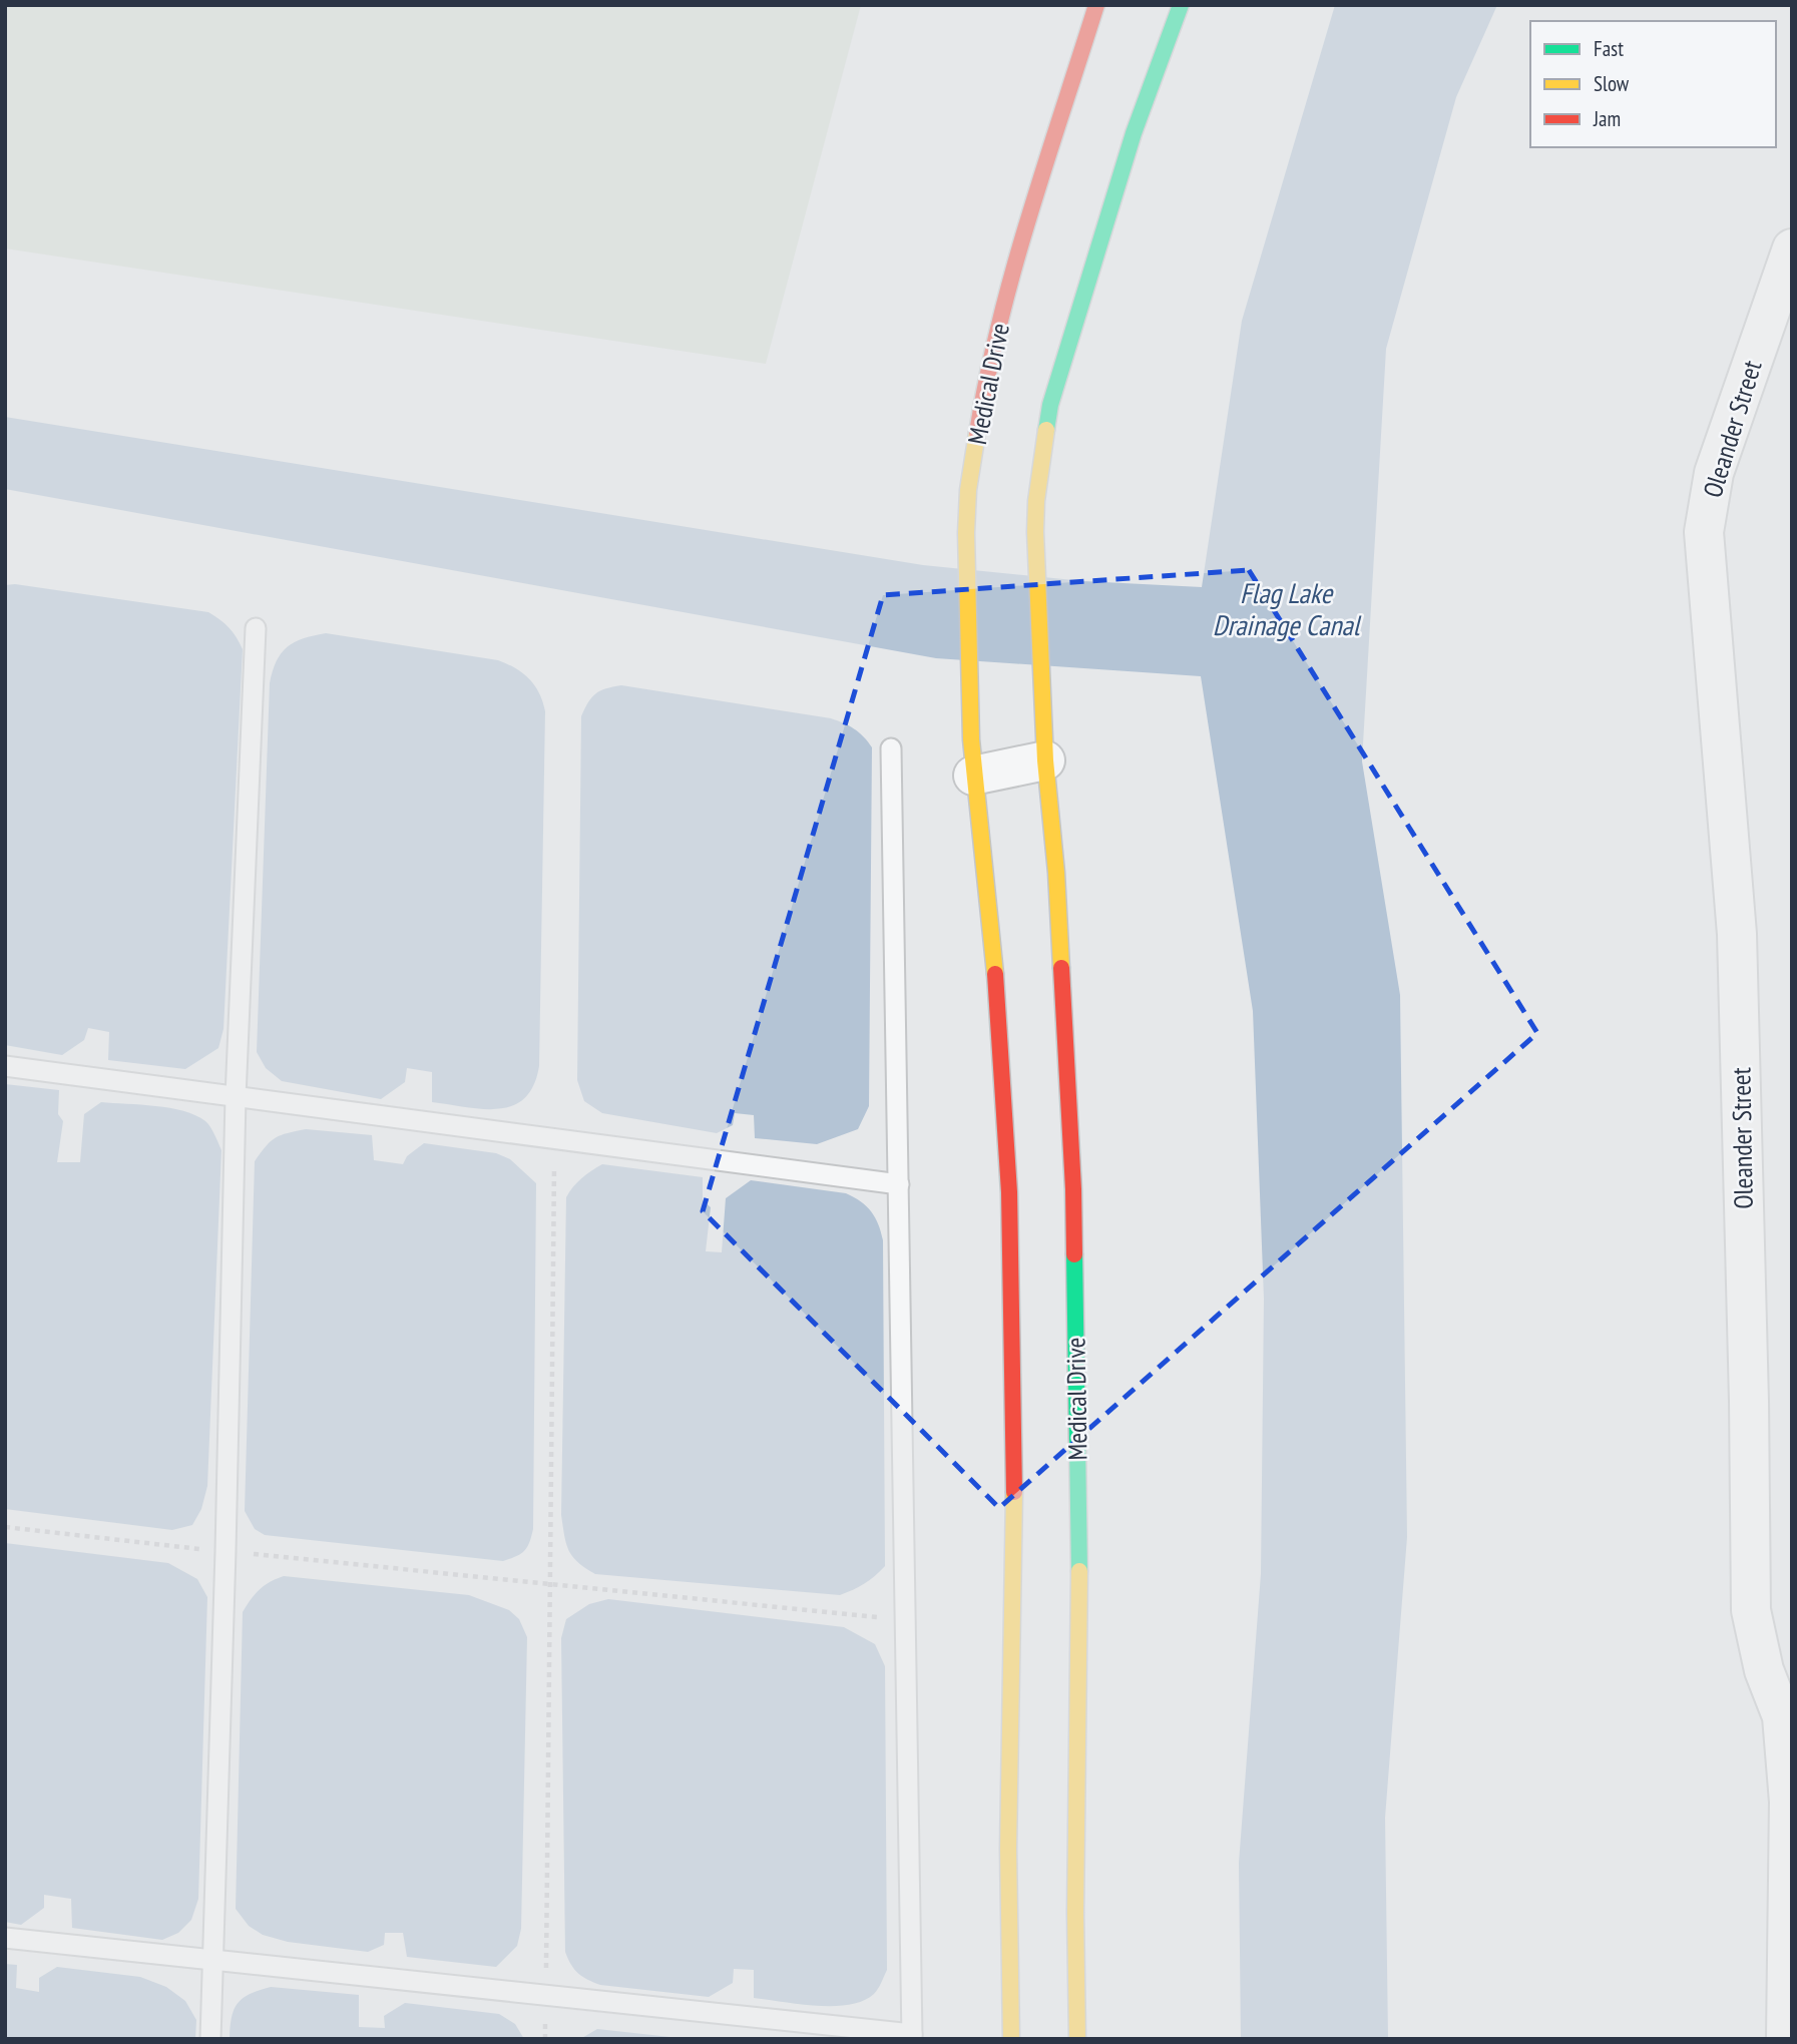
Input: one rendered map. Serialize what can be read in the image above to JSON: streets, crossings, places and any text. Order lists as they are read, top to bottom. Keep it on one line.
{"streets":{"street":["Medical Drive","Oleander Street"]},"water":["Flag Lake Drainage Canal"],"legend":["Fast","Slow","Jam"]}
